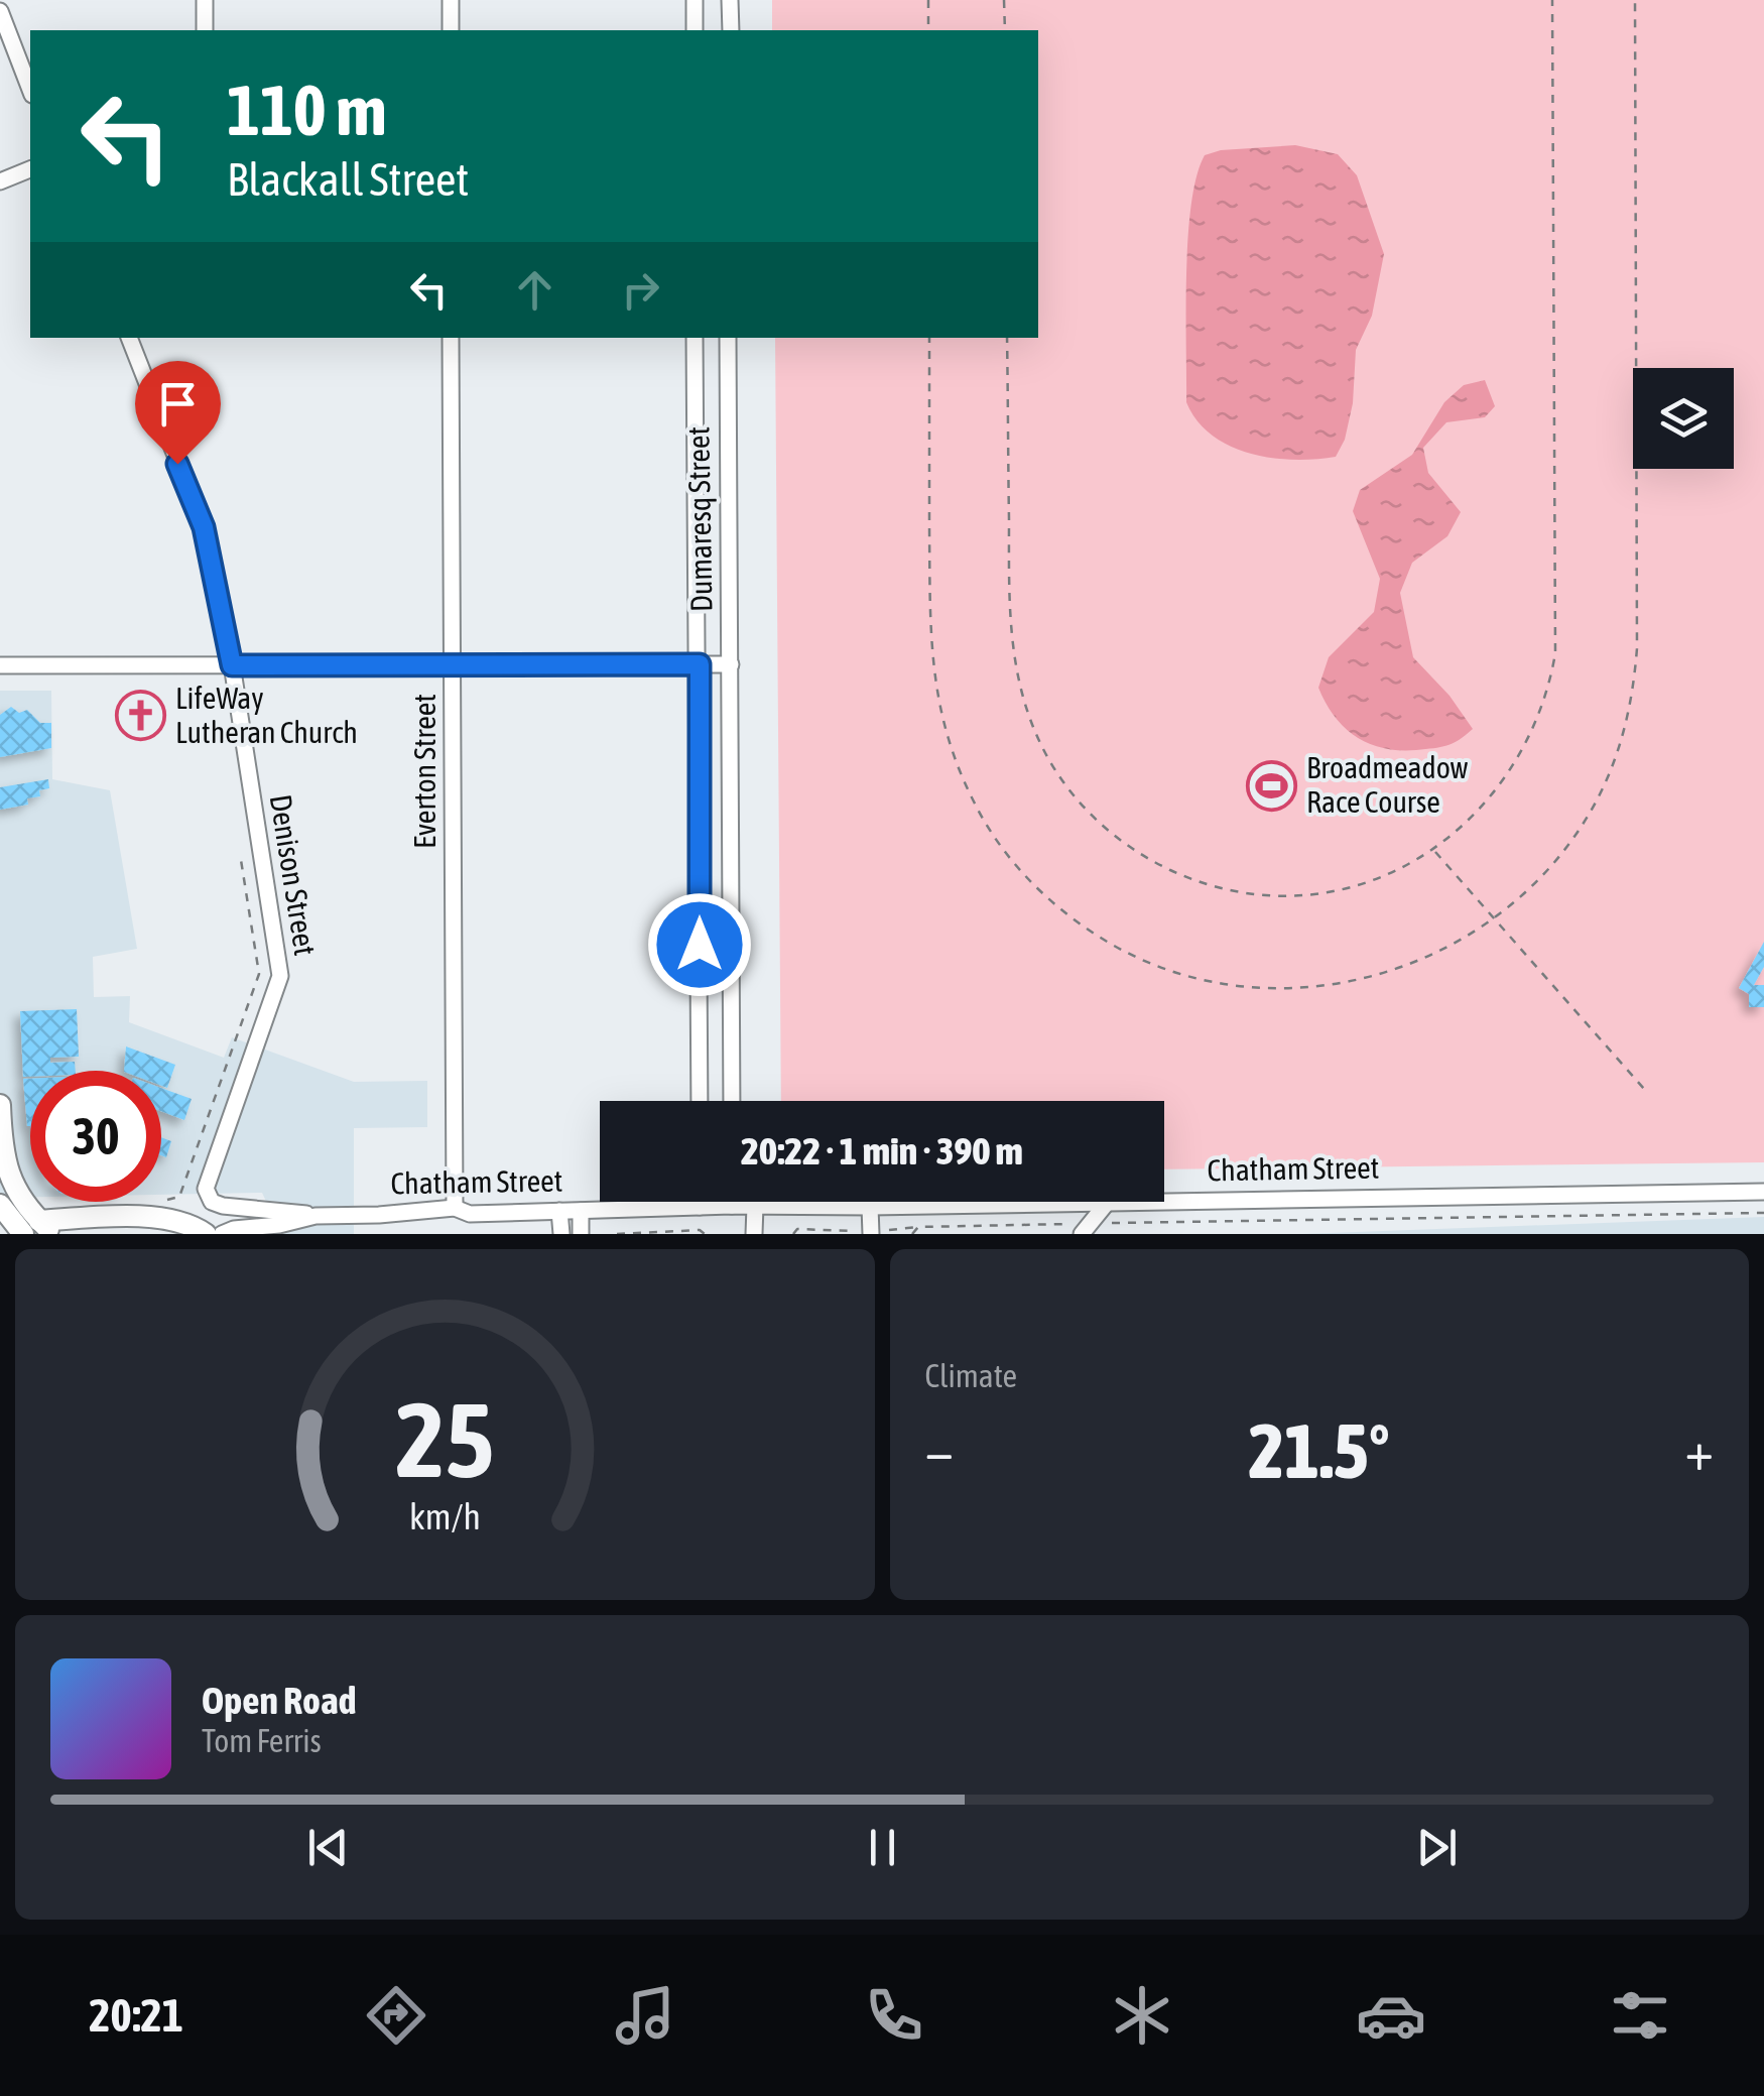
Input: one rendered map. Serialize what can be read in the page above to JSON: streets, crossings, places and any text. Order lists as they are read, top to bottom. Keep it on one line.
{"streets":{"street":["Dumaresq Street","Everton Street","Denison Street","Chatham Street"]},"crossings":[["Everton Street","Chatham Street"],["Denison Street","Chatham Street"]],"places":{"church":["LifeWay Lutheran Church"],"sports":["Broadmeadow Race Course"]},"page":{"turn":["110 m","Blackall Street"],"limit":"30","trip":"20:22 · 1 min · 390 m","tile":"Climate","heat":["−","21.5°","+"],"song":["Open Road","Tom Ferris"],"tabs":"20:21","gauge":["25","km/h"]}}
